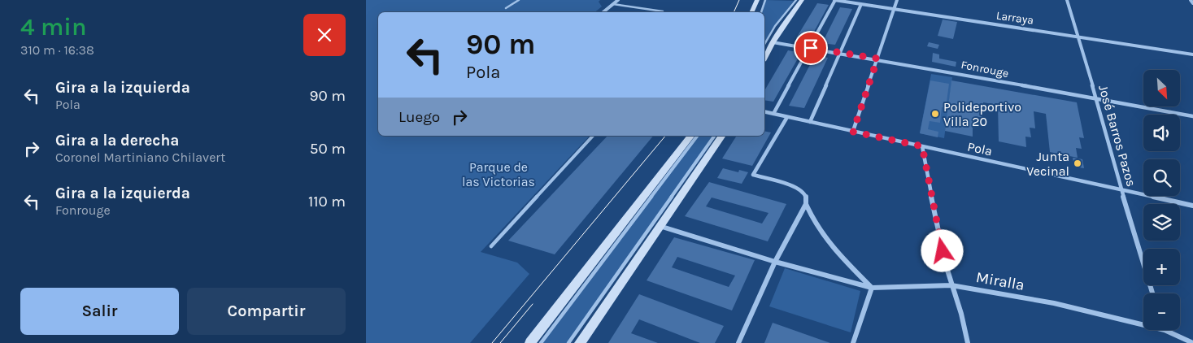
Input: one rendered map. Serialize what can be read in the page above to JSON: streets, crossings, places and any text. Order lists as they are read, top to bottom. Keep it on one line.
{"streets":{"street":["Larraya","Fonrouge","José Barros Pazos","Pola","Miralla"]},"crossings":[["Larraya","José Barros Pazos"],["Fonrouge","José Barros Pazos"],["José Barros Pazos","Pola"]],"parks":["Parque de las Victorias"],"places":["Polideportivo Villa 20","Junta Vecinal"],"north":"bottom right","page":{"heading":["4 min","310 m · 16:38"],"turn":["90 m","Pola"],"list":[{"name":"Gira a la izquierda","note":"Pola","value":"90 m"},{"name":"Gira a la derecha","note":"Coronel Martiniano Chilavert","value":"50 m"},{"name":"Gira a la izquierda","note":"Fonrouge","value":"110 m"}],"map_buttons":["+","−"],"then":"Luego","buttons":["Salir","Compartir"]}}
